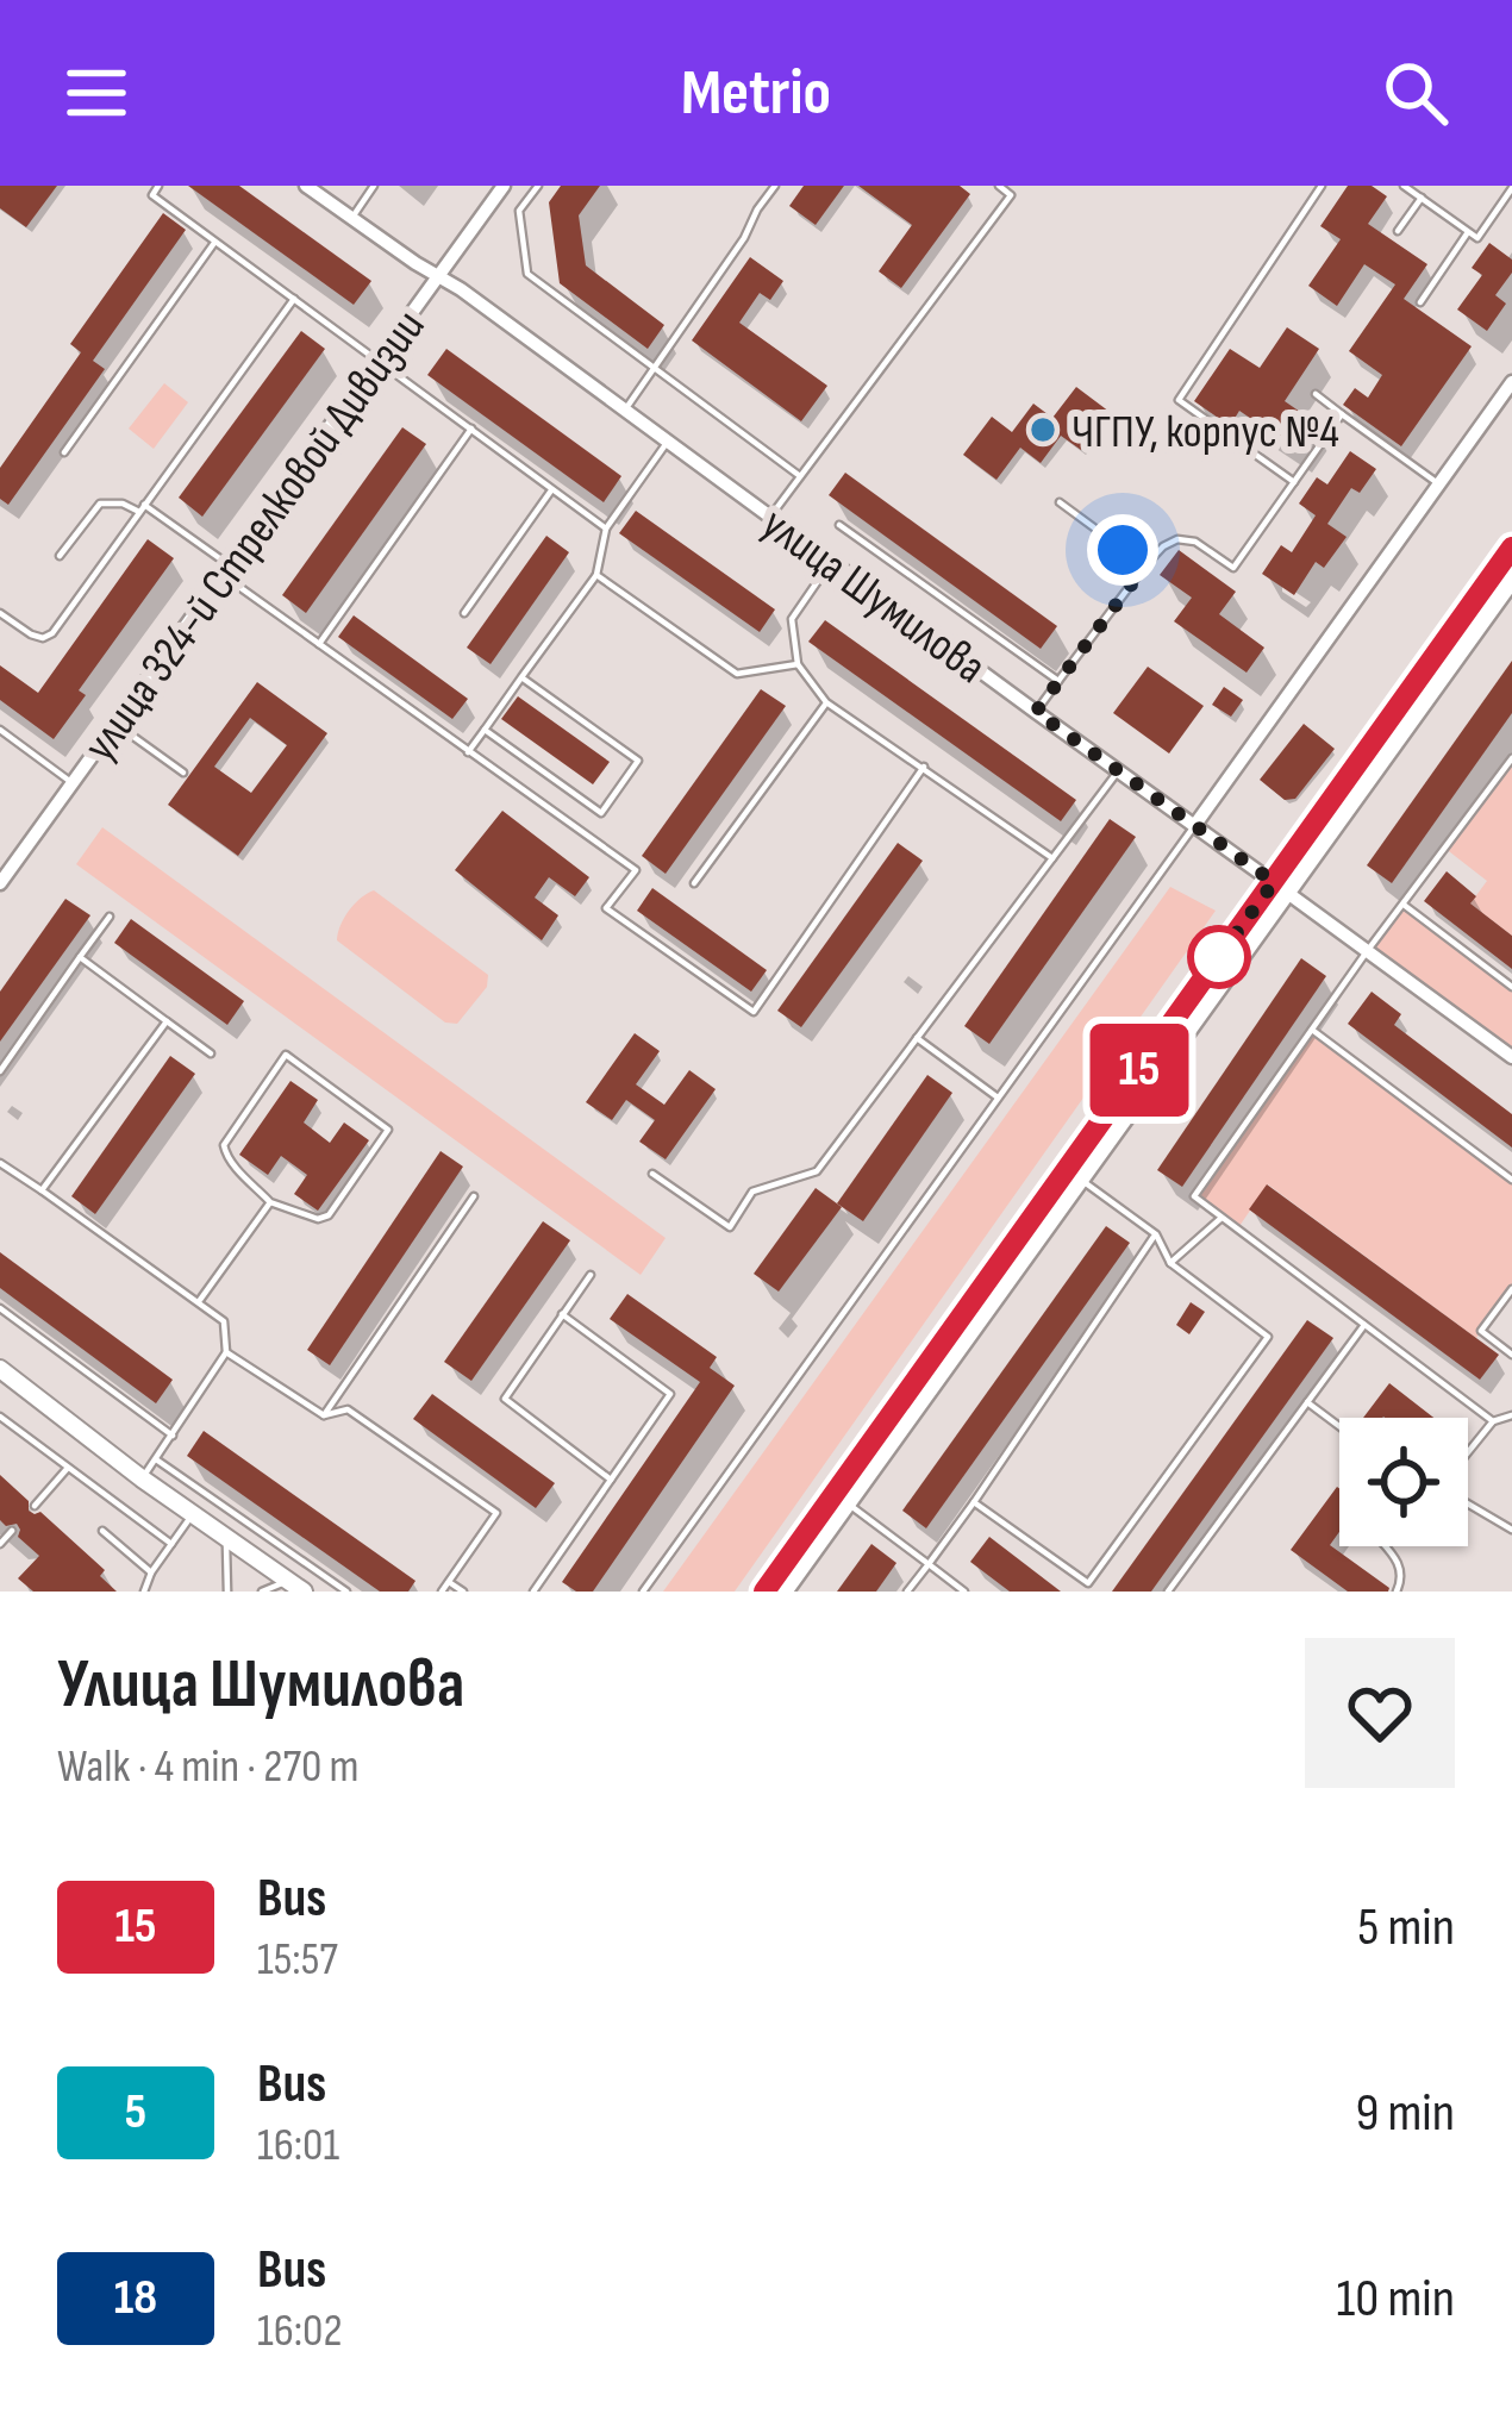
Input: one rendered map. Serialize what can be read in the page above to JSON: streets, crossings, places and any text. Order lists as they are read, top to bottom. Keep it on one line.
{"streets":{"street":["улица 324-й Стрелковой Дивизии","улица Шумилова"]},"crossings":[["улица 324-й Стрелковой Дивизии","улица Шумилова"]],"places":["ЧГПУ, корпус №4"],"lines":["bus line 15"],"page":{"header":"Metrio","on_map":"15","heading":["Улица Шумилова","Walk · 4 min · 270 m"],"list":[{"mark":"15","name":"Bus","note":"15:57","value":"5 min"},{"mark":"5","name":"Bus","note":"16:01","value":"9 min"},{"mark":"18","name":"Bus","note":"16:02","value":"10 min"}]}}
